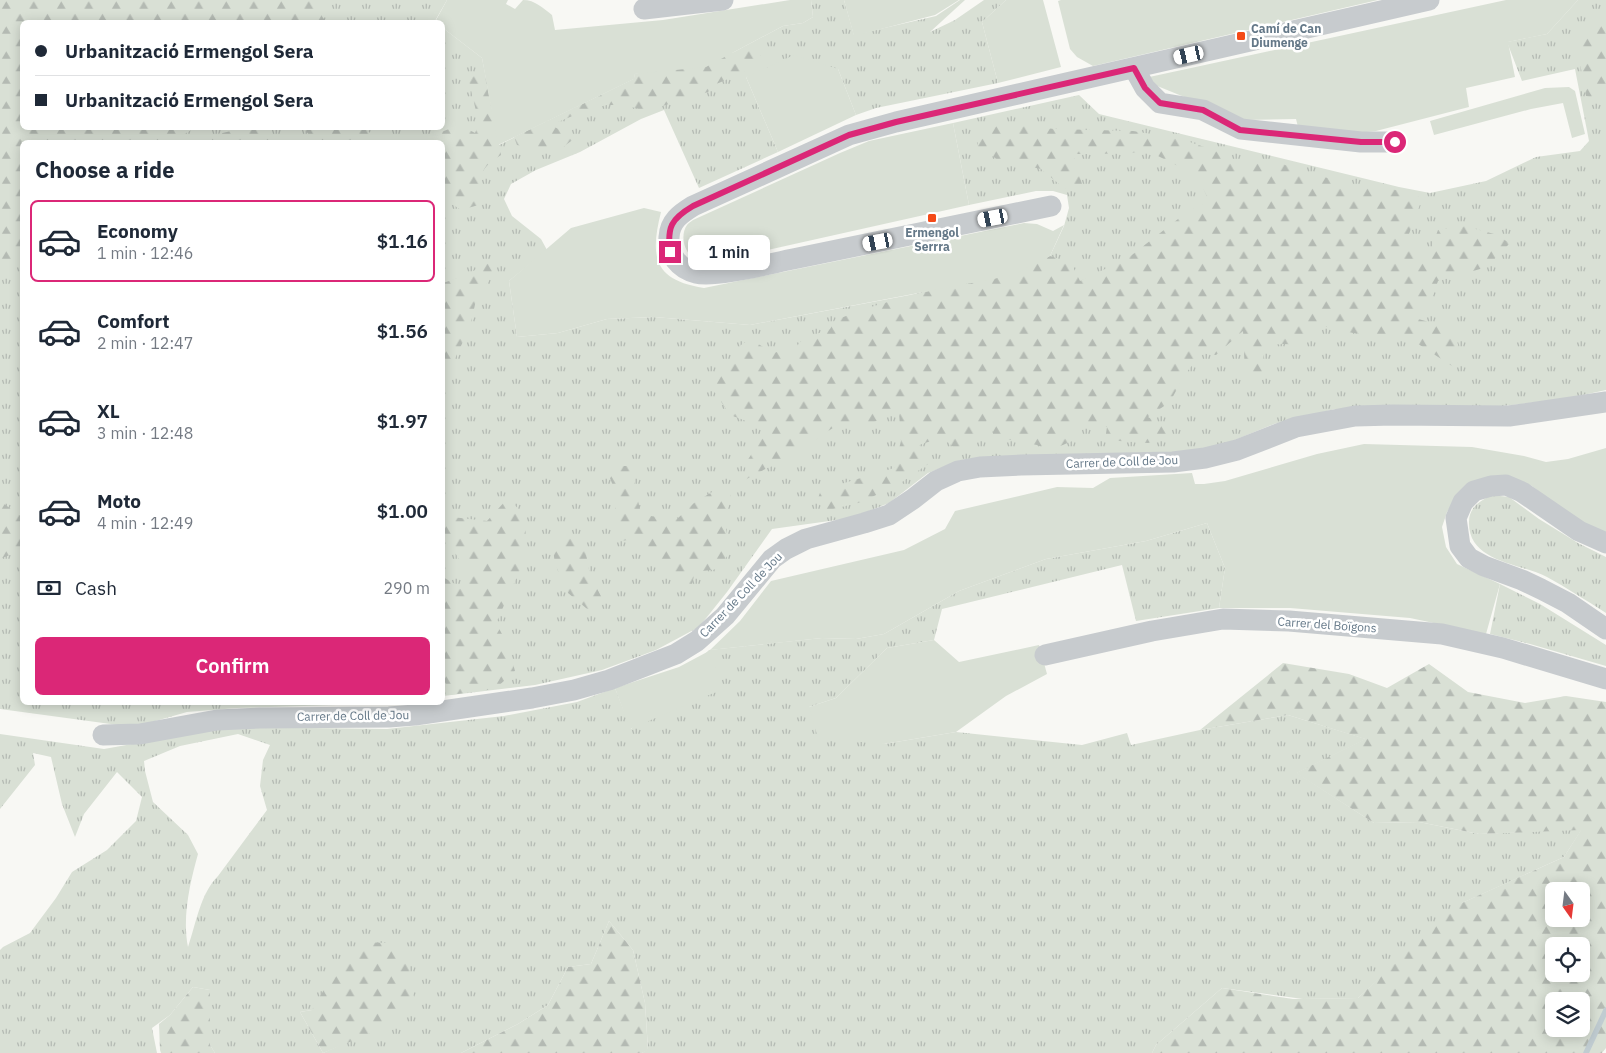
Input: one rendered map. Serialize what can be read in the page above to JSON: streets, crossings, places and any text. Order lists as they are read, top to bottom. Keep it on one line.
{"streets":{"street":["Carrer de Coll de Jou","Carrer del Boïgons"]},"places":{"transit":["Camí de Can Diumenge","Ermengol Serrra"]},"north":"bottom","page":{"banner":["Urbanització Ermengol Sera","Urbanització Ermengol Sera"],"heading":"Choose a ride","list":[{"name":"Economy","note":"1 min · 12:46","value":"$1.16"},{"name":"Comfort","note":"2 min · 12:47","value":"$1.56"},{"name":"XL","note":"3 min · 12:48","value":"$1.97"},{"name":"Moto","note":"4 min · 12:49","value":"$1.00"}],"bubble":"1 min","pay":["Cash","290 m"],"buttons":"Confirm"}}
